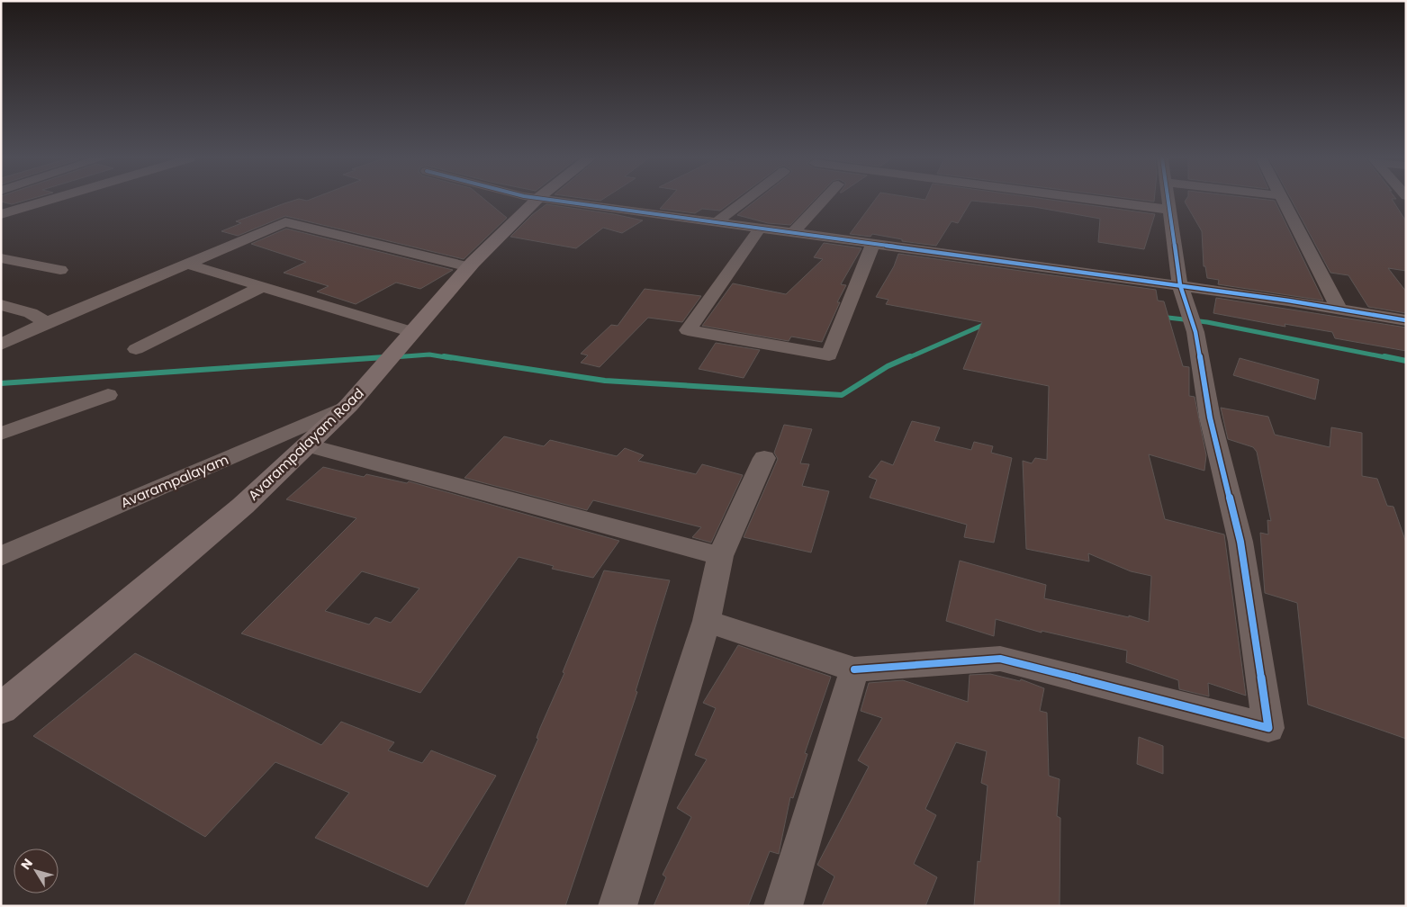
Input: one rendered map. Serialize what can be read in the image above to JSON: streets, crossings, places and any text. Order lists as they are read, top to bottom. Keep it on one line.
{"streets":{"street":["Avarampalayam Road","Avarampalayam"]},"crossings":[["Avarampalayam Road","Avarampalayam"]],"north":"top left"}
